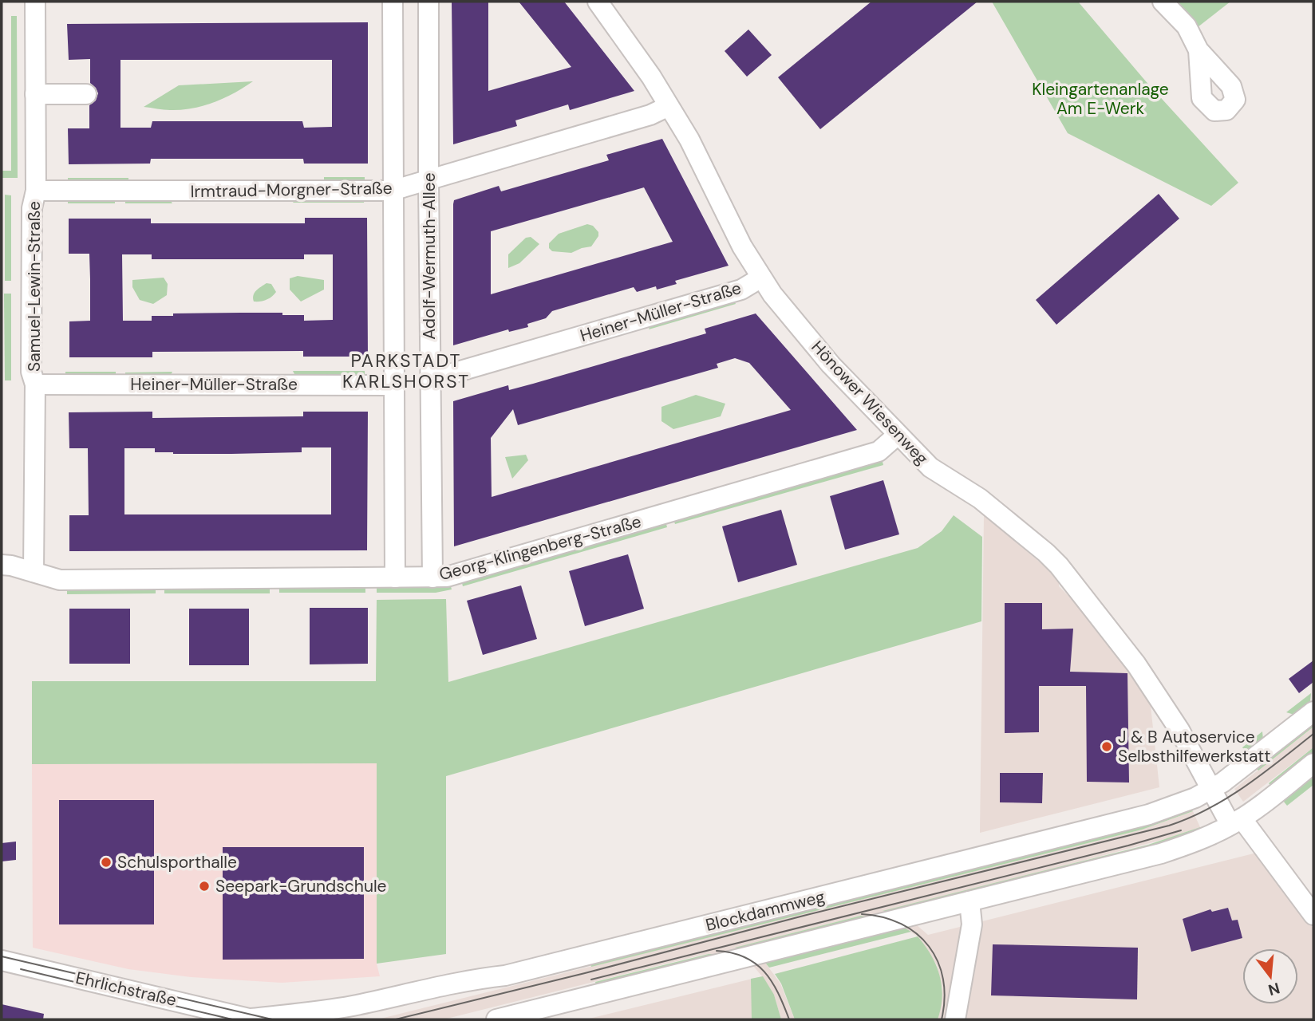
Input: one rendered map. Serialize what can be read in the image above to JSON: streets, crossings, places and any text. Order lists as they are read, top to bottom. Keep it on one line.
{"streets":{"street":["Irmtraud-Morgner-Straße","Adolf-Wermuth-Allee","Samuel-Lewin-Straße","Heiner-Müller-Straße","Hönower Wiesenweg","Georg-Klingenberg-Straße","Blockdammweg","Ehrlichstraße"]},"crossings":[["Irmtraud-Morgner-Straße","Adolf-Wermuth-Allee"],["Irmtraud-Morgner-Straße","Samuel-Lewin-Straße"],["Irmtraud-Morgner-Straße","Hönower Wiesenweg"],["Adolf-Wermuth-Allee","Heiner-Müller-Straße"],["Adolf-Wermuth-Allee","Georg-Klingenberg-Straße"],["Samuel-Lewin-Straße","Heiner-Müller-Straße"],["Samuel-Lewin-Straße","Georg-Klingenberg-Straße"],["Heiner-Müller-Straße","Hönower Wiesenweg"],["Hönower Wiesenweg","Georg-Klingenberg-Straße"],["Hönower Wiesenweg","Blockdammweg"],["Blockdammweg","Ehrlichstraße"]],"districts":["PARKSTADT KARLSHORST"],"parks":["Kleingartenanlage Am E-Werk"],"places":["J & B Autoservice Selbsthilfewerkstatt","Schulsporthalle","Seepark-Grundschule"],"north":"bottom"}
